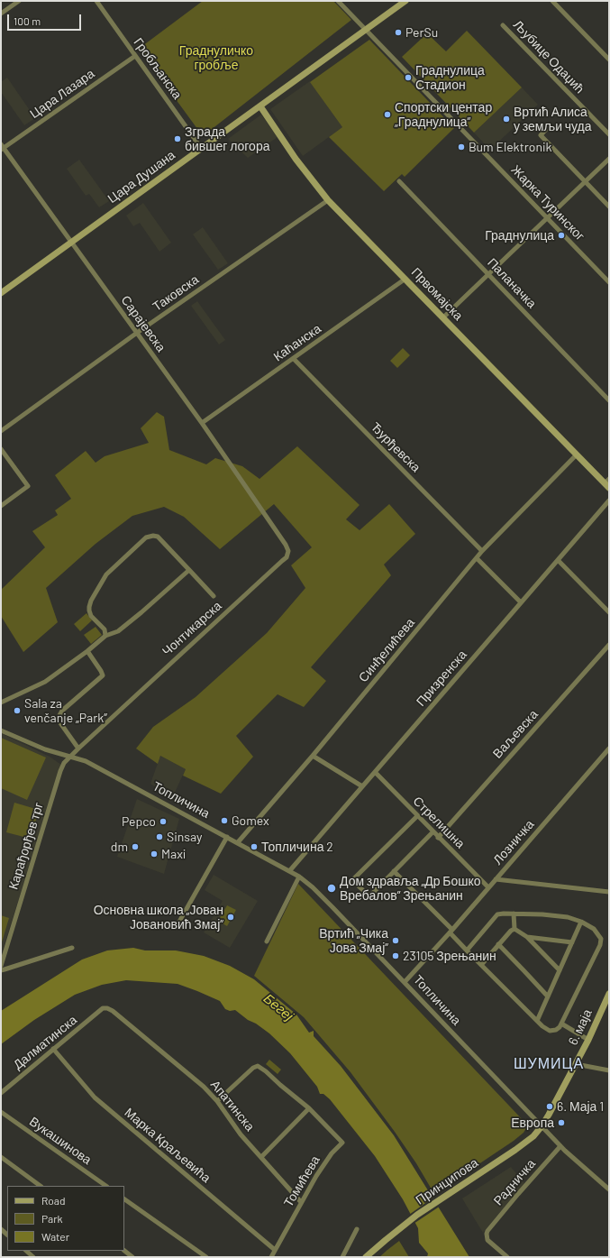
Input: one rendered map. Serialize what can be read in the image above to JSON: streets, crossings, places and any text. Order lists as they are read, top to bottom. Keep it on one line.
{"streets":{"street":["Љубице Одаџић","Гробљанска","Цара Лазара","Цара Душана","Жарка Туринског","Паланачка","Таковска","Првомајска","Сарајевска","Каћанска","Ђурђевска","Чонтикарска","Синђелићева","Призренска","Ваљевска","Топличина","Стрелишна","Лозничка","Карађорђев трг","6. маја","Далматинска","Апатинска","Вукашинова","Марка Краљевића","Томићева","Принципова","Радничка"]},"crossings":[["Гробљанска","Цара Лазара"],["Гробљанска","Цара Душана"],["Цара Лазара","Сарајевска"],["Цара Душана","Жарка Туринског"],["Цара Душана","Првомајска"],["Цара Душана","Сарајевска"],["Таковска","Првомајска"],["Таковска","Сарајевска"],["Првомајска","Каћанска"],["Првомајска","Синђелићева"],["Сарајевска","Каћанска"],["Сарајевска","Чонтикарска"],["Каћанска","Ђурђевска"],["Ђурђевска","Синђелићева"],["Чонтикарска","Карађорђев трг"],["Синђелићева","Топличина"],["Призренска","Топличина"],["Призренска","Стрелишна"],["Ваљевска","Стрелишна"],["Топличина","Лозничка"],["Топличина","Карађорђев трг"],["Топличина","6. маја"],["Топличина","Принципова"],["Стрелишна","Лозничка"],["6. маја","Принципова"],["Далматинска","Апатинска"],["Далматинска","Марка Краљевића"],["Апатинска","Томићева"],["Марка Краљевића","Томићева"]],"districts":["ШУМИЦА"],"water":["Бегеј"],"parks":["Граднуличко гробље"],"places":["PerSu","Граднулица Стадион","Спортски центар „Граднулица”","Вртић Алиса у земљи чуда","Зграда бившег логора","Bum Elektronik","Граднулица","Sala za venčanje „Park”","Gomex","Pepco","Sinsay","dm","Топличина 2","Maxi","Дом здравља „Др Бошко Вребалов” Зрењанин","Основна школа „Јован Јовановић Змај”","Вртић „Чика Јова Змај”","23105 Зрењанин","6. Маја 1","Европа"],"legend":["Road","Park","Water"],"scale_bar":"100 m"}
